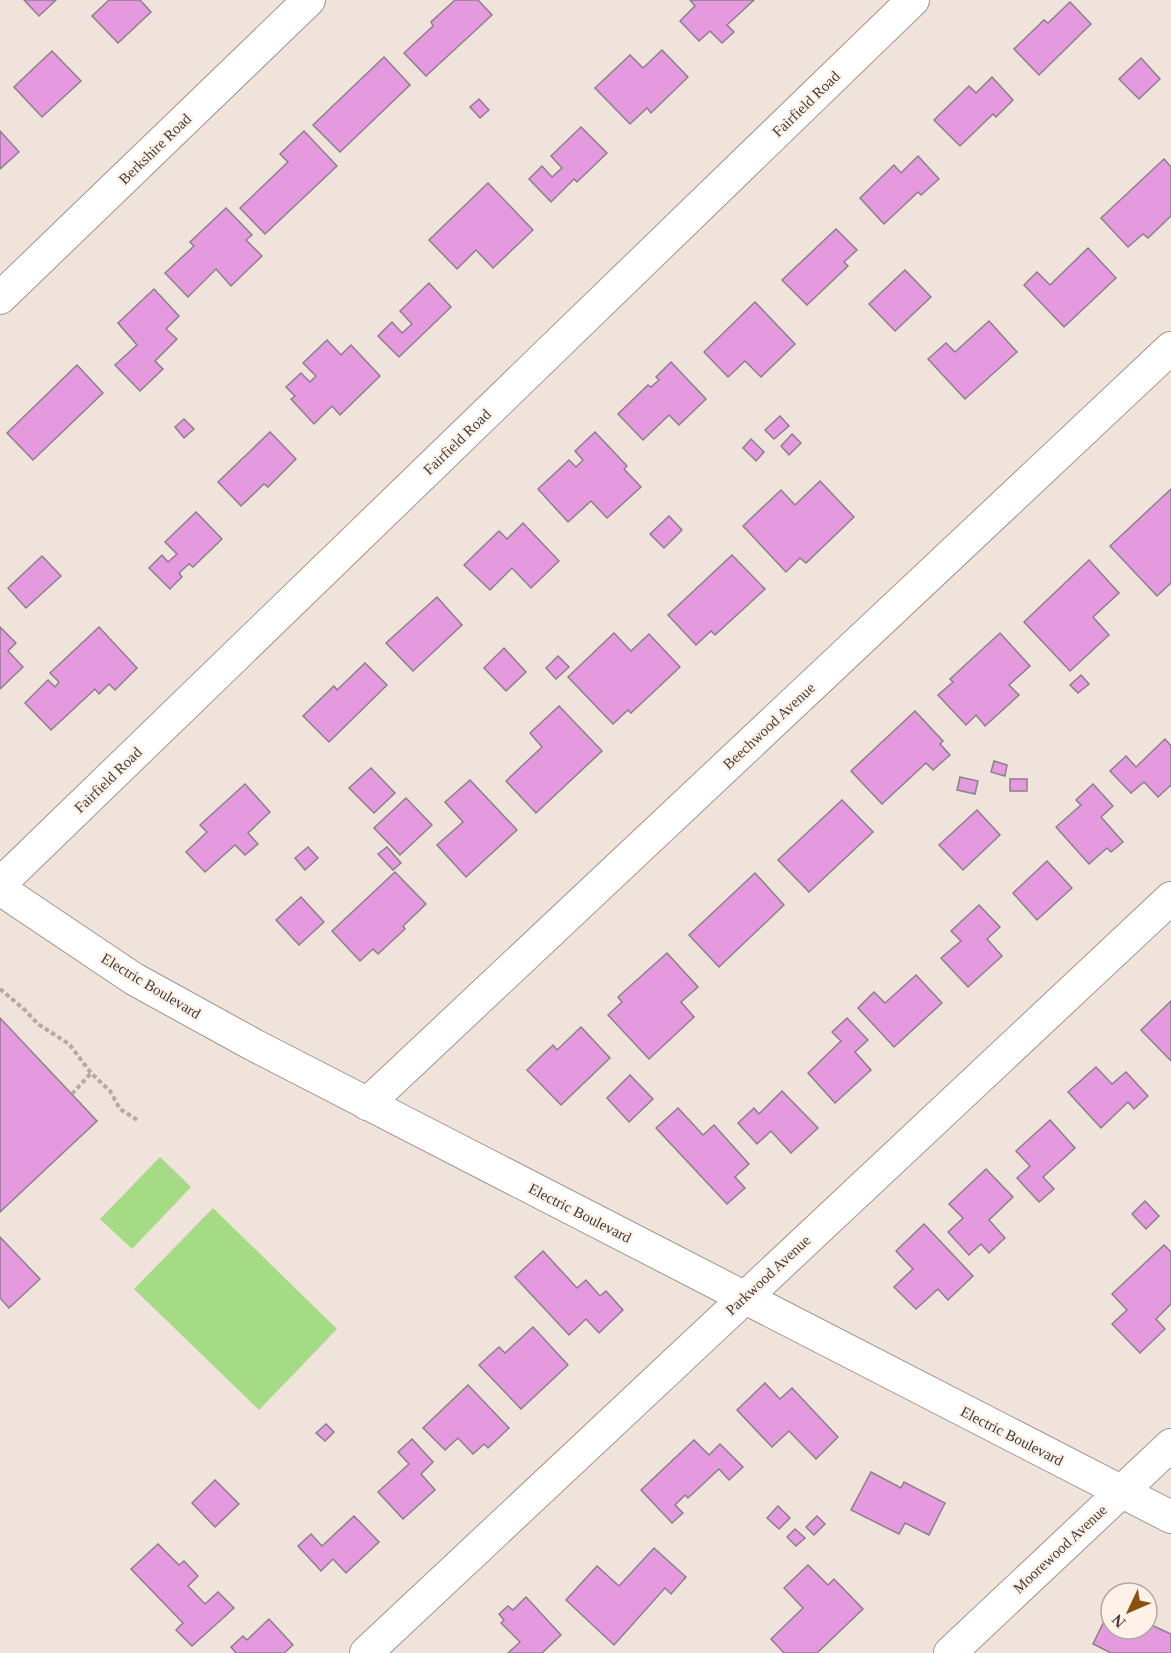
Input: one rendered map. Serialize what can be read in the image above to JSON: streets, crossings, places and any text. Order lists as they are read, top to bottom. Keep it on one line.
{"streets":{"street":["Fairfield Road","Berkshire Road","Beechwood Avenue","Electric Boulevard","Parkwood Avenue","Moorewood Avenue"]},"crossings":[["Beechwood Avenue","Electric Boulevard"],["Electric Boulevard","Parkwood Avenue"],["Electric Boulevard","Moorewood Avenue"]],"north":"bottom left"}
